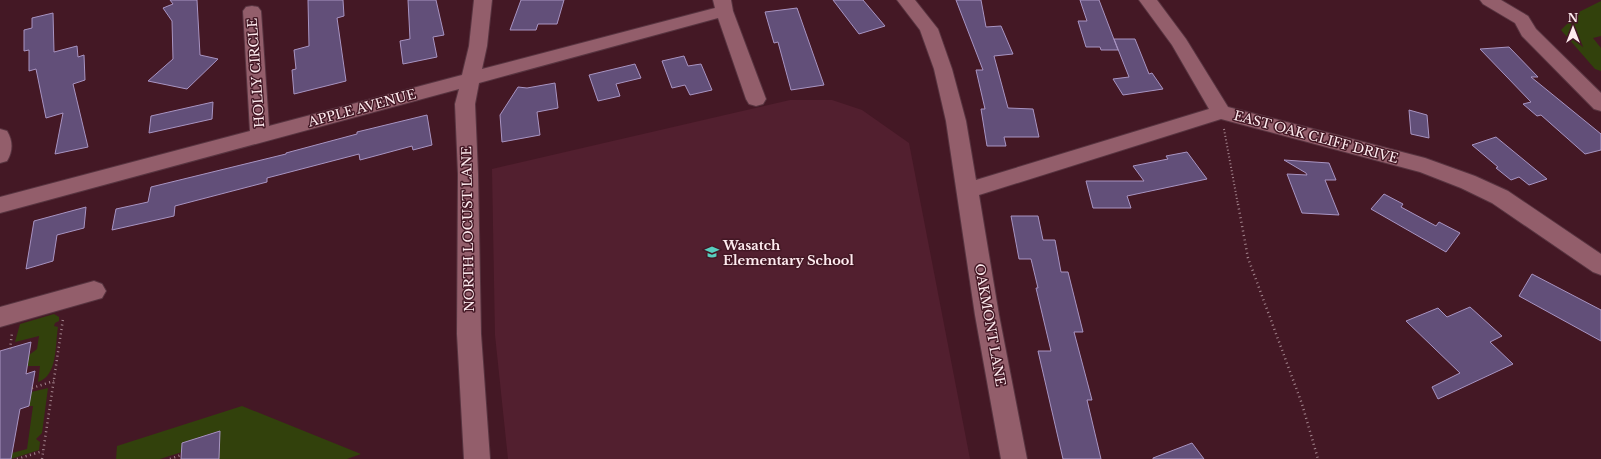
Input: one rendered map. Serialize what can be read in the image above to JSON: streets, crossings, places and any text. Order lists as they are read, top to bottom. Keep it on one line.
{"streets":{"street":["HOLLY CIRCLE","APPLE AVENUE","EAST OAK CLIFF DRIVE","NORTH LOCUST LANE","OAKMONT LANE"]},"crossings":[["HOLLY CIRCLE","APPLE AVENUE"],["APPLE AVENUE","NORTH LOCUST LANE"],["EAST OAK CLIFF DRIVE","OAKMONT LANE"]],"places":{"school or university":["Wasatch Elementary School"]},"north":"top"}
